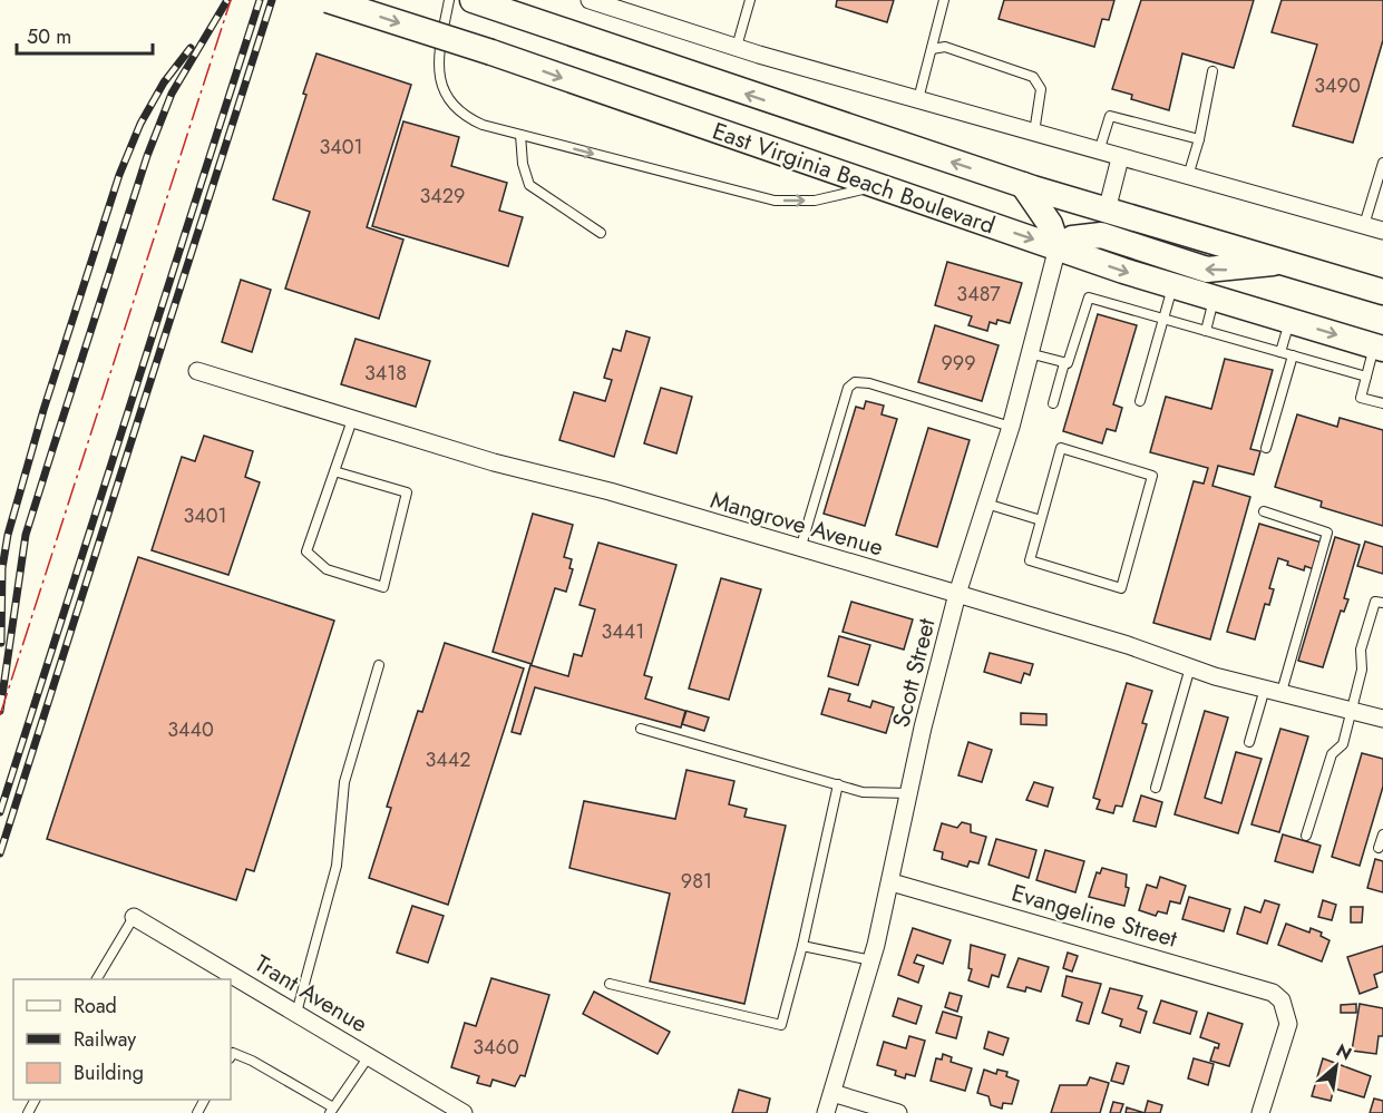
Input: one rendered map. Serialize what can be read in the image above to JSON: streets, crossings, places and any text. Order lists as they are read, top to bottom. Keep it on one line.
{"streets":{"main road":["East Virginia Beach Boulevard"],"street":["Mangrove Avenue","Scott Street","Evangeline Street","Trant Avenue"]},"crossings":[["East Virginia Beach Boulevard","Scott Street"],["Mangrove Avenue","Scott Street"],["Scott Street","Evangeline Street"]],"house_numbers":["3490","3401","3429","3487","999","3418","3401","3441","3440","3442","981","3460"],"legend":["Road","Railway","Building"],"scale_bar":"50 m","north":"top right"}
